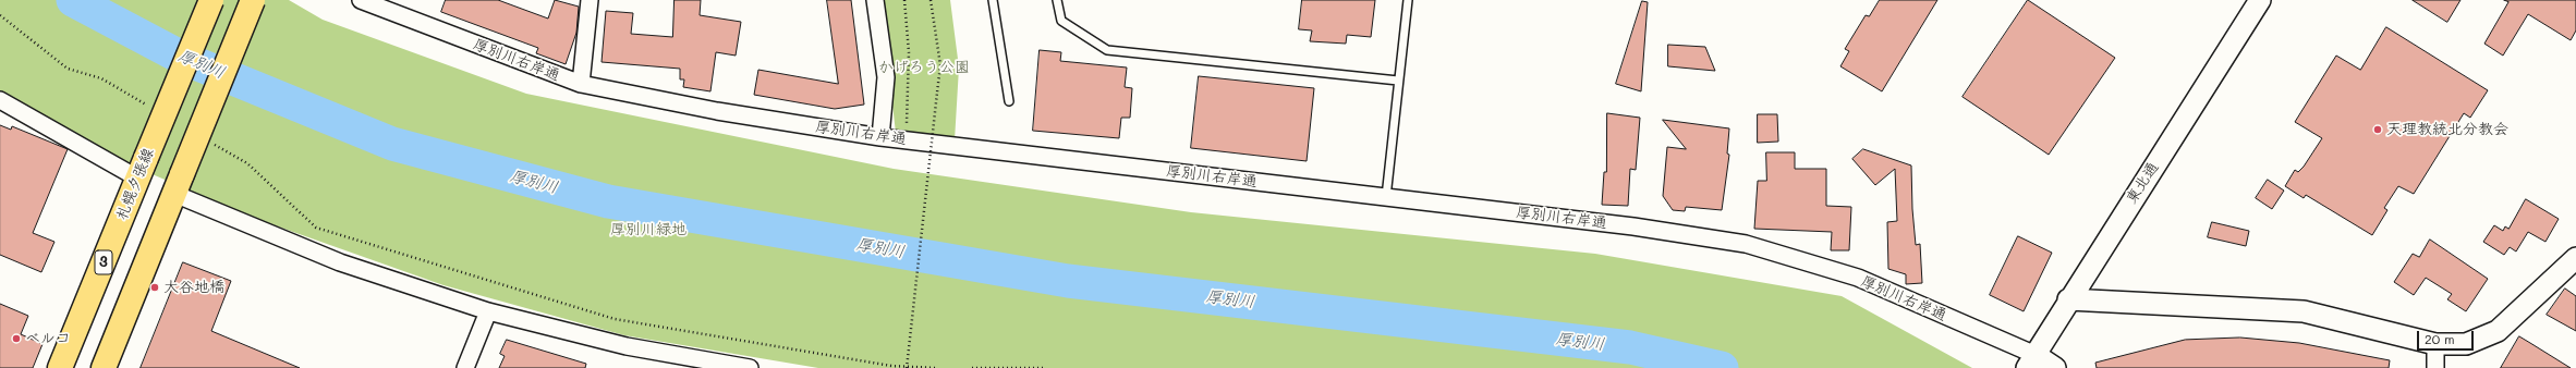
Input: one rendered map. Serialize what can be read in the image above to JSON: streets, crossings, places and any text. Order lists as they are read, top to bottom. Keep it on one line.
{"streets":{"main road":["札幌夕張線","3"],"street":["厚別川右岸通","東北通"]},"crossings":[["厚別川右岸通","東北通"]],"water":["厚別川"],"parks":["かげろう公園","厚別川緑地"],"places":["天理教統北分教会","大谷地橋","ベルコ"],"scale_bar":"20 m"}
